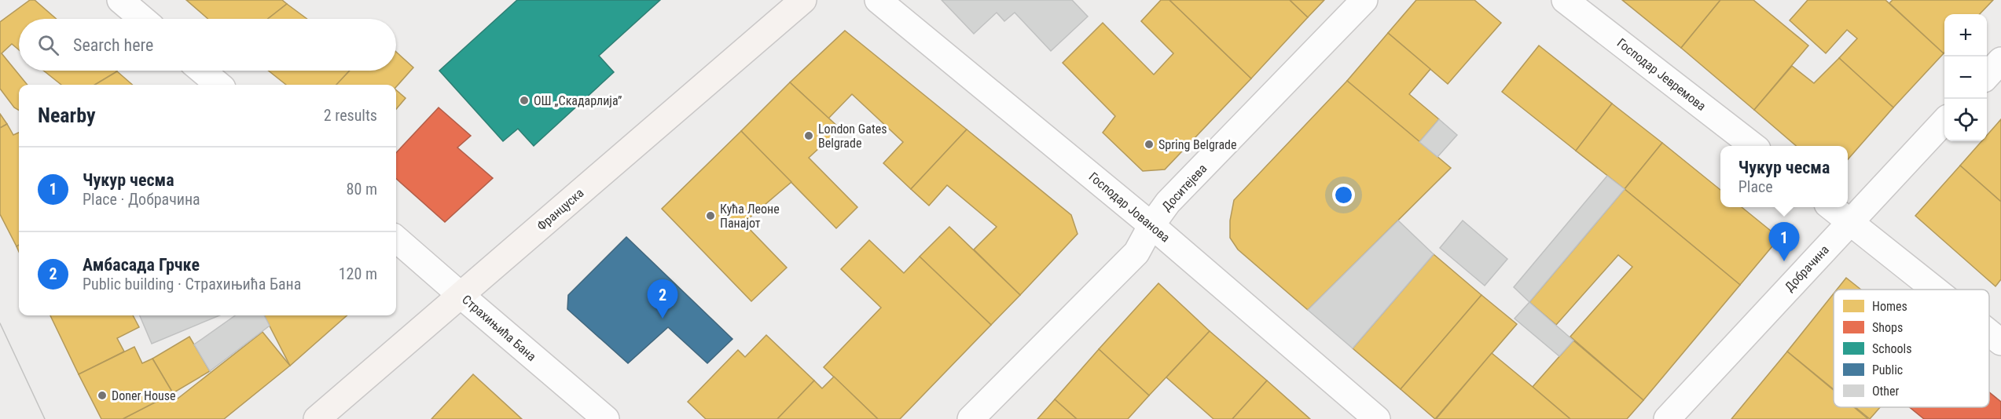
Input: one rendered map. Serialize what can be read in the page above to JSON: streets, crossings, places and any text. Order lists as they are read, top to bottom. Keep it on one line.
{"streets":{"main road":["Француска"],"street":["Господар Јевремова","Доситејева","Господар Јованова","Добрачина","Страхињића Бана"]},"crossings":[["Доситејева","Господар Јованова"],["Француска","Страхињића Бана"]],"places":["ОШ „Скадарлија”","London Gates Belgrade","Spring Belgrade","Кућа Леоне Панајот","Doner House"],"legend":["Homes","Shops","Schools","Public","Other"],"page":{"map_buttons":["+","−"],"search":"Search here","heading":["Nearby","2 results"],"popup":["Чукур чесма","Place"],"list":[{"mark":"1","name":"Чукур чесма","note":"Place · Добрачина","value":"80 m"},{"mark":"2","name":"Амбасада Грчке","note":"Public building · Страхињића Бана","value":"120 m"}],"pins":["1","2"]}}
